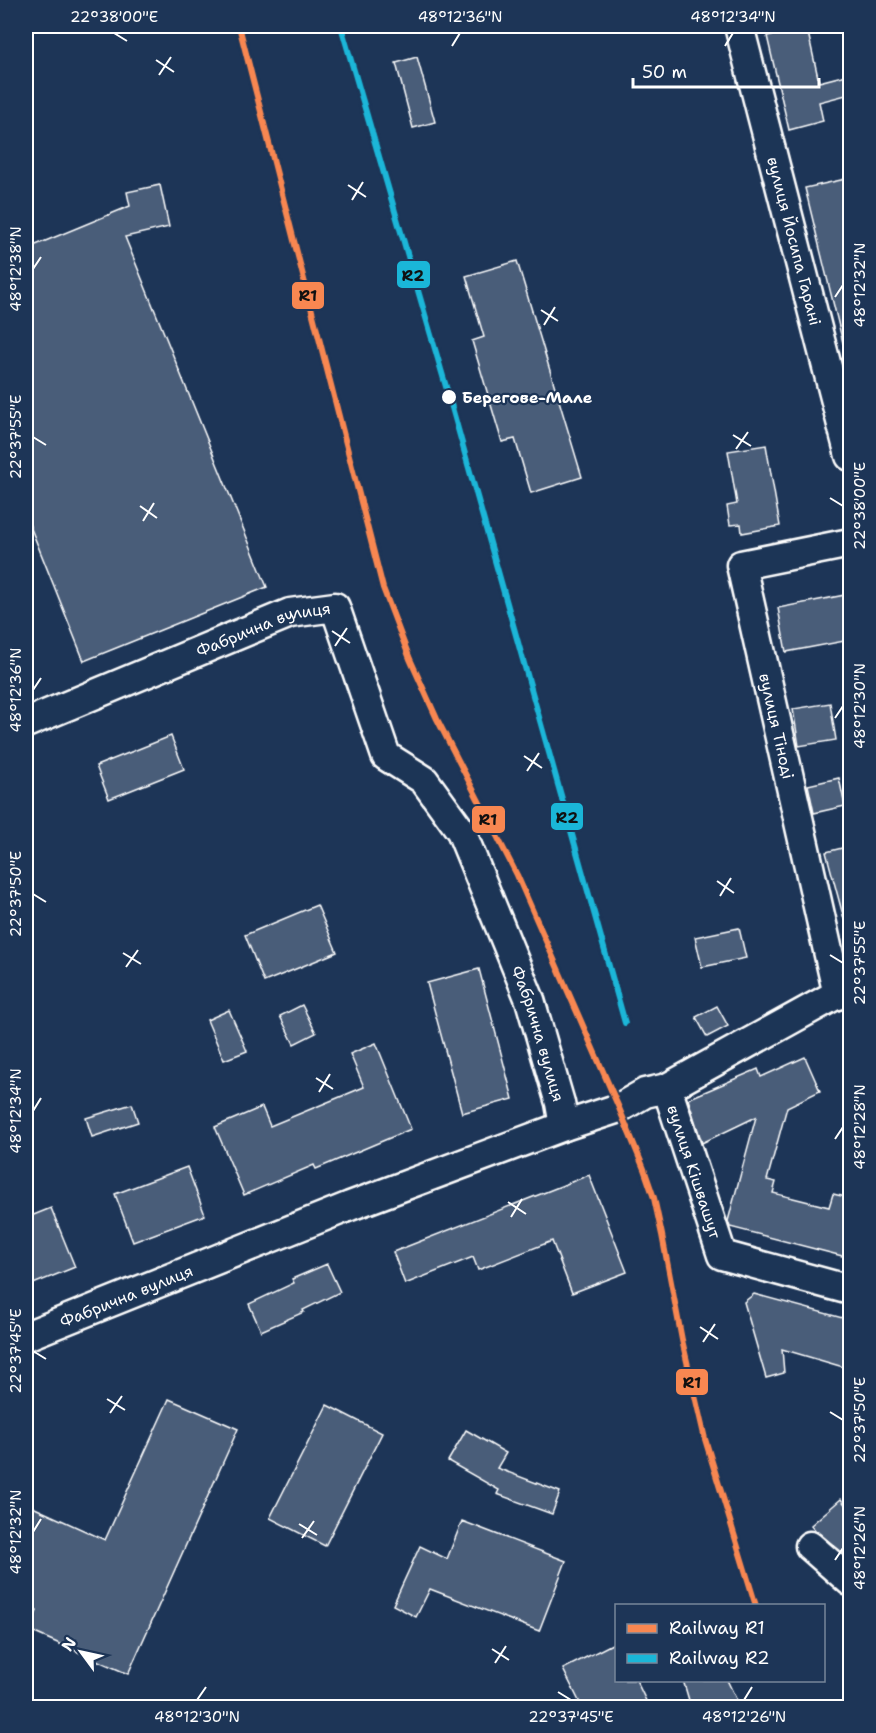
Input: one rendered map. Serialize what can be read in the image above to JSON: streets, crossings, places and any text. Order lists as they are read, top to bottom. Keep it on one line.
{"streets":{"street":["вулиця Йосипа Гарані","Фабрична вулиця","вулиця Тіноді","вулиця Кішвашут"]},"crossings":[["Фабрична вулиця","вулиця Тіноді"],["Фабрична вулиця","вулиця Кішвашут"]],"places":["Берегове-Мале"],"lines":["rail line R1","rail line R2"],"legend":["Railway R1","Railway R2"],"scale_bar":"50 m","north":"top left","coordinates":["22°38'00\"E","48°12'36\"N","48°12'34\"N","48°12'38\"N","48°12'32\"N","22°37'55\"E","48°12'30\"N","22°37'50\"E","48°12'28\"N","22°37'45\"E","48°12'26\"N"]}
